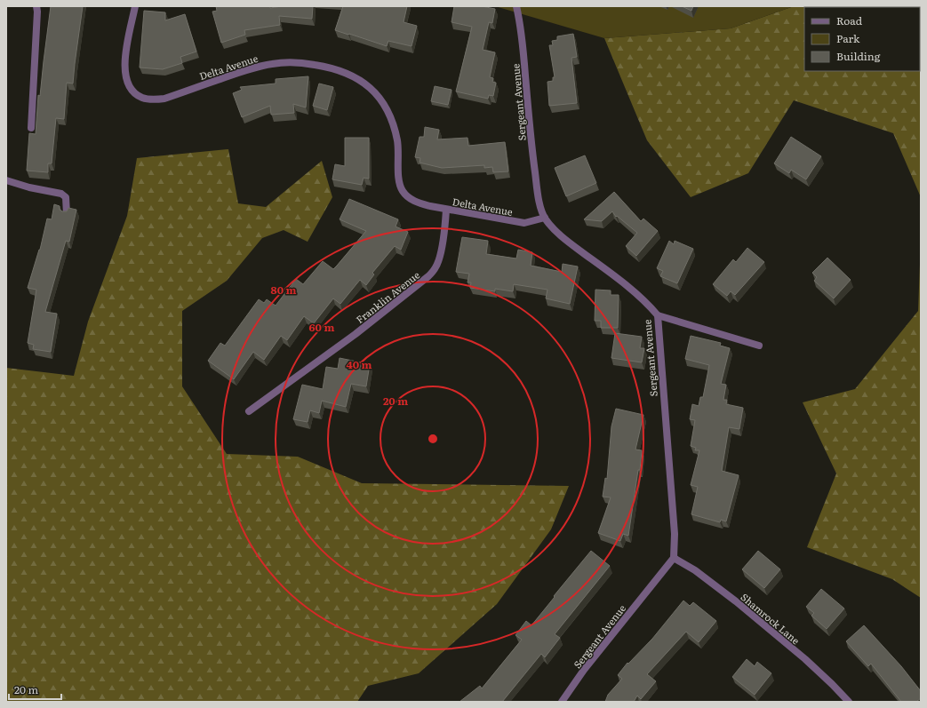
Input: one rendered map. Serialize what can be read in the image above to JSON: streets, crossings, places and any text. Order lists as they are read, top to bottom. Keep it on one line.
{"streets":{"street":["Delta Avenue","Sergeant Avenue","Franklin Avenue","Shamrock Lane"]},"crossings":[["Delta Avenue","Sergeant Avenue"],["Delta Avenue","Franklin Avenue"],["Sergeant Avenue","Shamrock Lane"]],"legend":["Road","Park","Building"],"scale_bar":"20 m","rings":["80 m","60 m","40 m","20 m"]}
